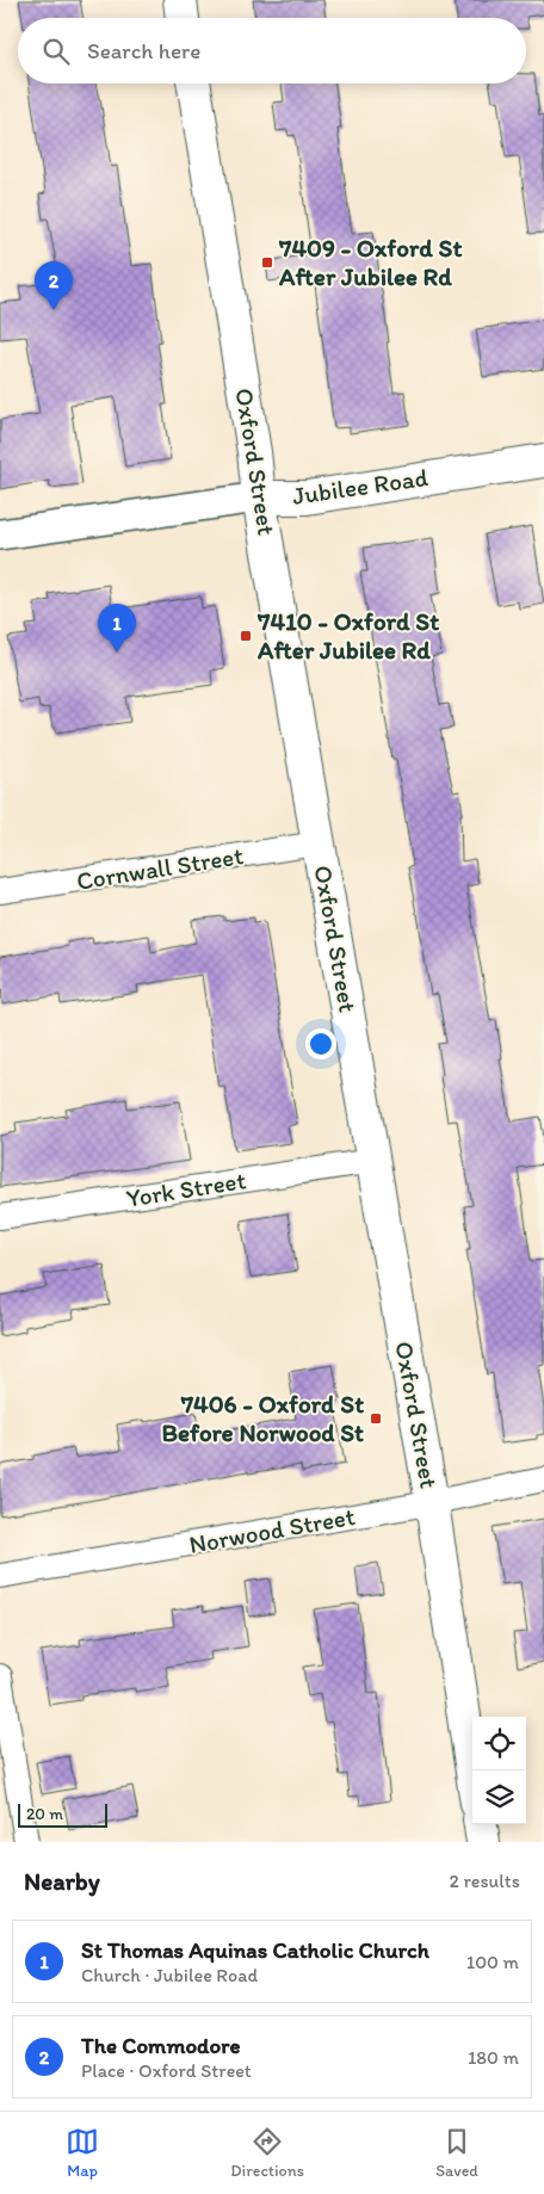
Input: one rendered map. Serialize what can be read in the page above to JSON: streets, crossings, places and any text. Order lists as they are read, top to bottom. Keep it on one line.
{"streets":{"main road":["Oxford Street","Jubilee Road"],"street":["Cornwall Street","York Street","Norwood Street"]},"crossings":[["Oxford Street","Jubilee Road"],["Oxford Street","Cornwall Street"],["Oxford Street","York Street"],["Oxford Street","Norwood Street"]],"places":{"transit":["7409 - Oxford St After Jubilee Rd","7410 - Oxford St After Jubilee Rd","7406 - Oxford St Before Norwood St"]},"scale_bar":"20 m","page":{"search":"Search here","pins":["2","1"],"scale":"20 m","heading":["Nearby","2 results"],"list":[{"mark":"1","name":"St Thomas Aquinas Catholic Church","note":"Church · Jubilee Road","value":"100 m"},{"mark":"2","name":"The Commodore","note":"Place · Oxford Street","value":"180 m"}],"nav":["Map","Directions","Saved"]}}
